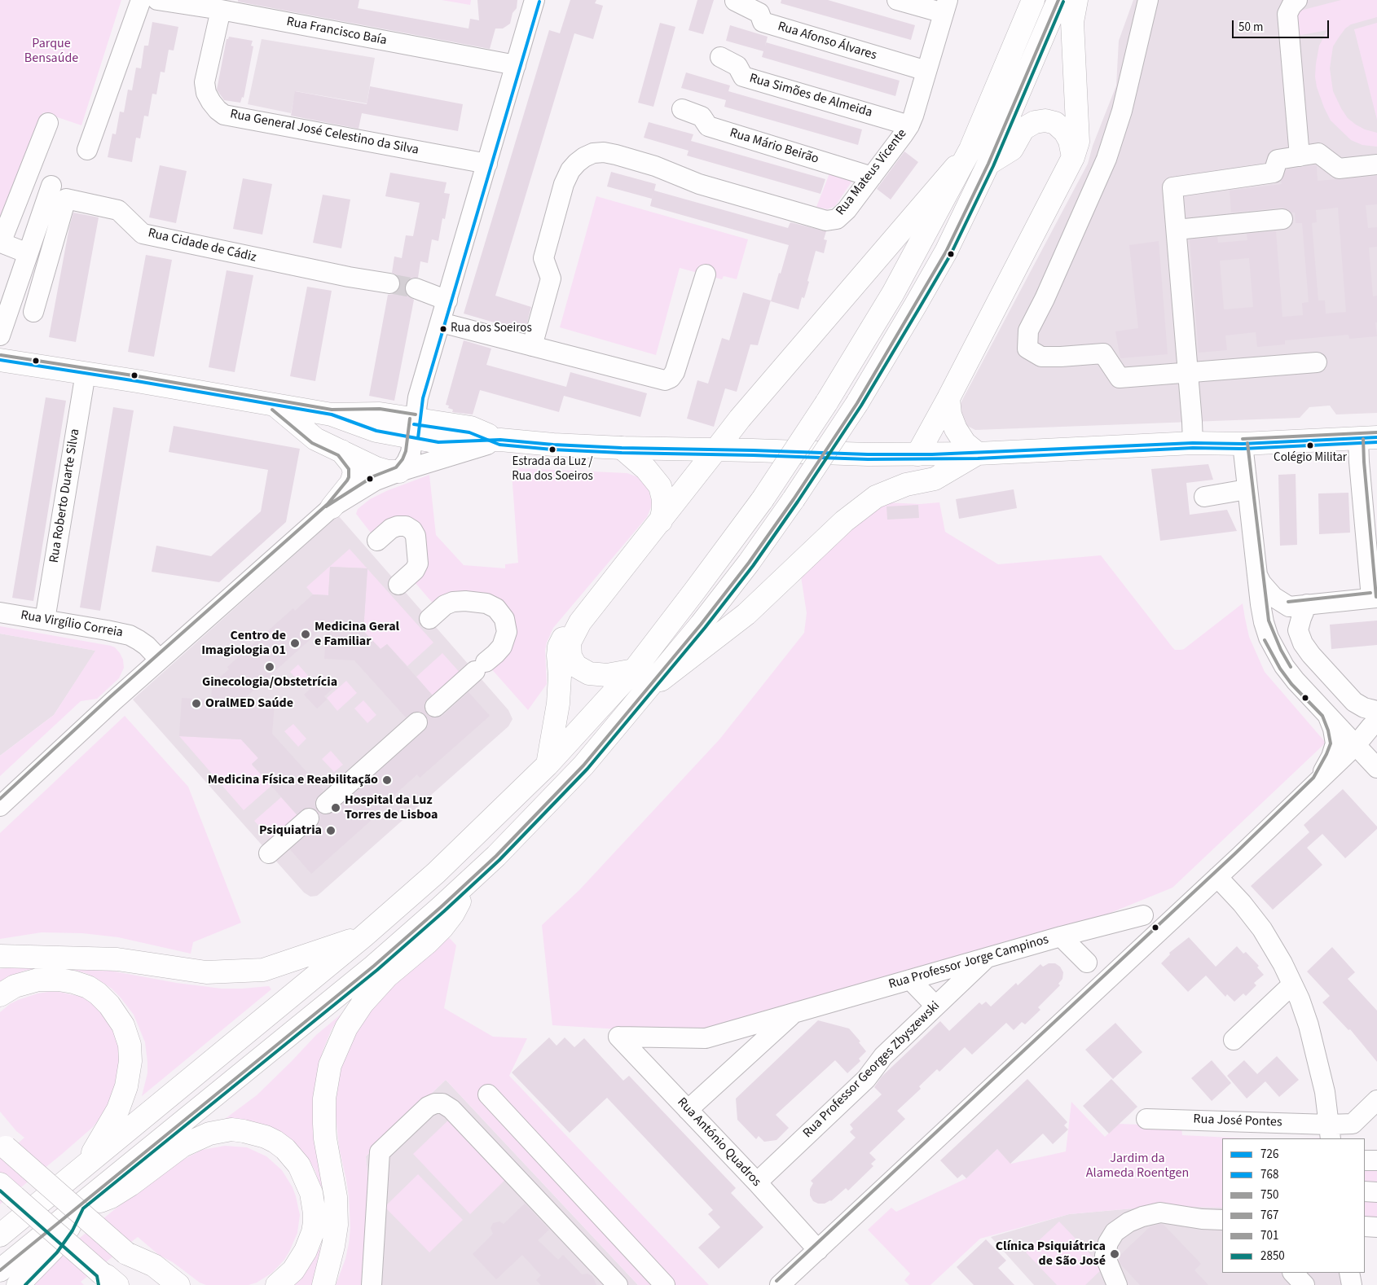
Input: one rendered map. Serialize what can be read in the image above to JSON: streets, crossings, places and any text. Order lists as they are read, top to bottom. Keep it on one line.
{"streets":{"street":["Rua Francisco Baía","Rua Afonso Álvares","Rua Simões de Almeida","Rua General José Celestino da Silva","Rua Mário Beirão","Rua Mateus Vicente","Rua Cidade de Cádiz","Rua Roberto Duarte Silva","Rua Virgílio Correia","Rua Professor Jorge Campinos","Rua Professor Georges Zbyszewski","Rua José Pontes","Rua António Quadros"]},"crossings":[["Rua Francisco Baía","Rua General José Celestino da Silva"],["Rua Afonso Álvares","Rua Mateus Vicente"],["Rua Simões de Almeida","Rua Mateus Vicente"],["Rua Mário Beirão","Rua Mateus Vicente"],["Rua Roberto Duarte Silva","Rua Virgílio Correia"],["Rua Professor Jorge Campinos","Rua Professor Georges Zbyszewski"],["Rua Professor Jorge Campinos","Rua António Quadros"],["Rua Professor Georges Zbyszewski","Rua António Quadros"]],"parks":["Parque Bensaúde","Jardim da Alameda Roentgen"],"places":["Rua dos Soeiros","Colégio Militar","Estrada da Luz / Rua dos Soeiros","Medicina Geral e Familiar","Centro de Imagiologia 01","Ginecologia/Obstetrícia","OralMED Saúde","Medicina Física e Reabilitação","Hospital da Luz Torres de Lisboa","Psiquiatria","Clínica Psiquiátrica de São José"],"lines":["transit line 750","transit line 768","transit line 2850","transit line 701","transit line 726","transit line 767"],"legend":["726","768","750","767","701","2850"],"scale_bar":"50 m"}
